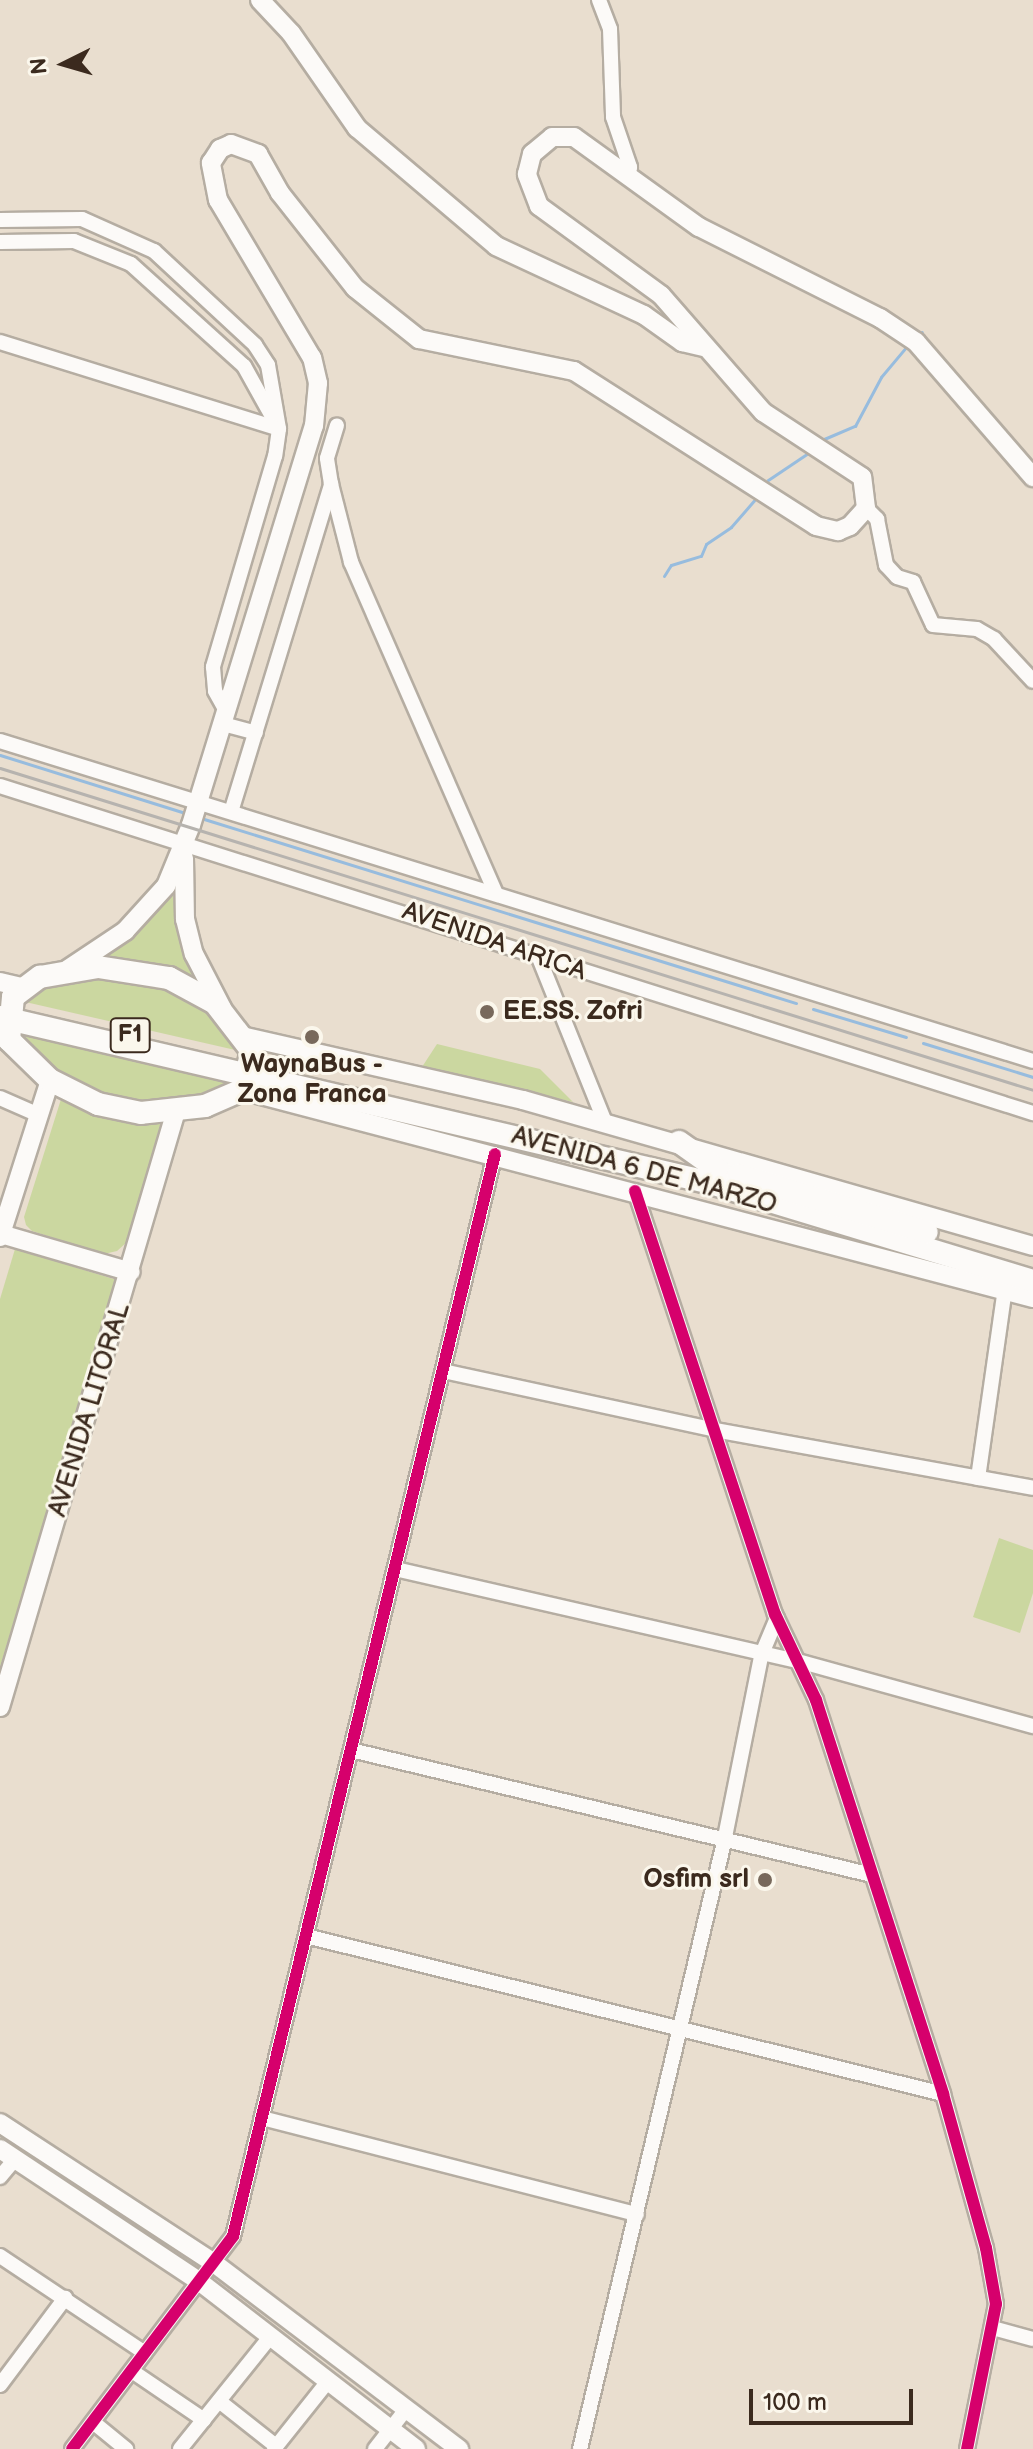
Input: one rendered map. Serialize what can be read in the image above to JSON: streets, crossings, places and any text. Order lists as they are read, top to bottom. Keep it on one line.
{"streets":{"highway":["F1","AVENIDA 6 DE MARZO"],"main road":["AVENIDA LITORAL"],"street":["AVENIDA ARICA"]},"places":["EE.SS. Zofri","WaynaBus - Zona Franca","Osfim srl"],"scale_bar":"100 m","north":"left"}
